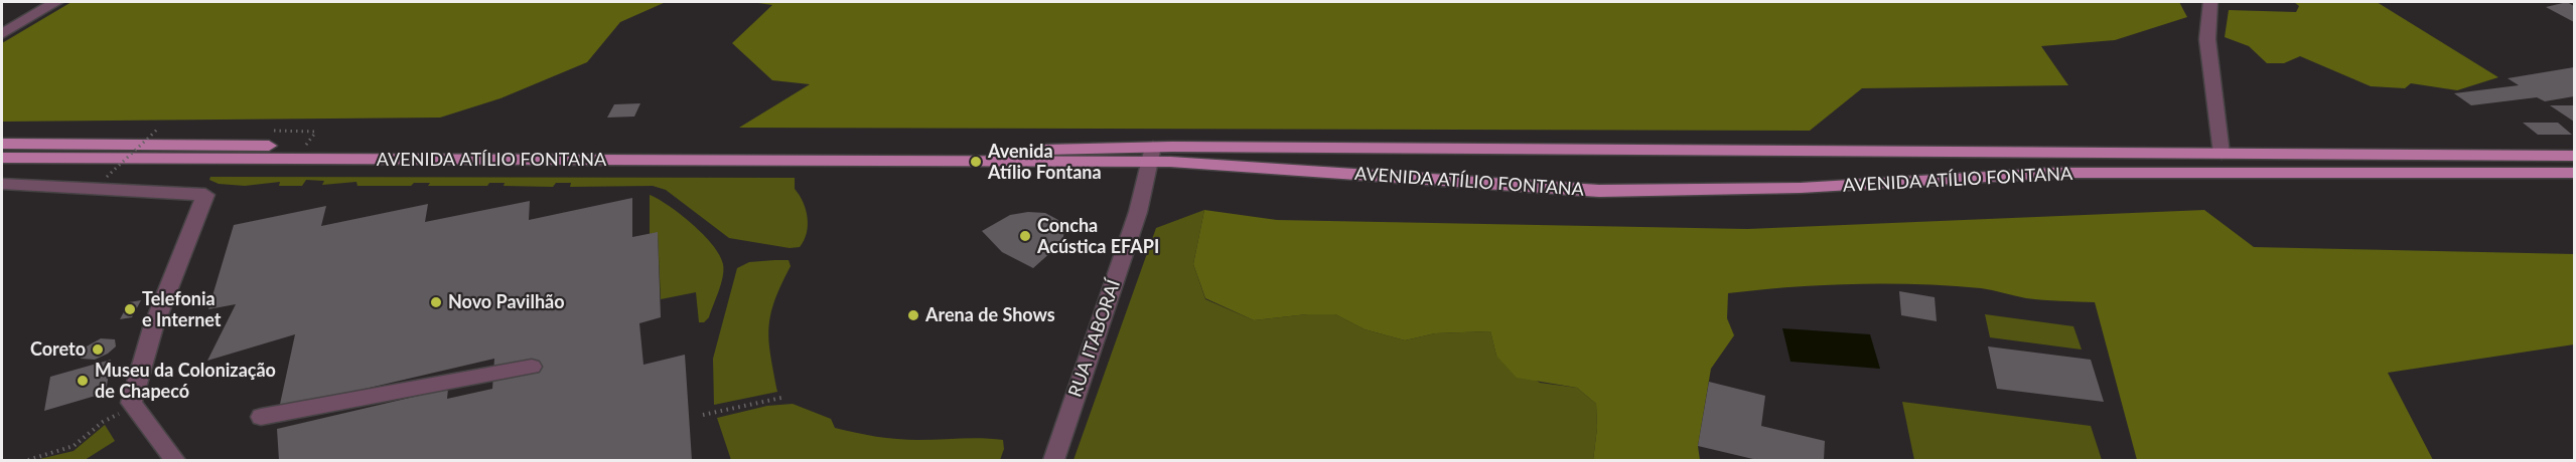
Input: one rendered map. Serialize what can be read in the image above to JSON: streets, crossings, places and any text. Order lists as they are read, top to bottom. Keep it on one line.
{"streets":{"main road":["AVENIDA ATÍLIO FONTANA"],"street":["RUA ITABORAÍ"]},"crossings":[["AVENIDA ATÍLIO FONTANA","RUA ITABORAÍ"]],"places":["Avenida Atílio Fontana","Concha Acústica EFAPI","Novo Pavilhão","Telefonia e Internet","Arena de Shows","Coreto","Museu da Colonização de Chapecó"]}
